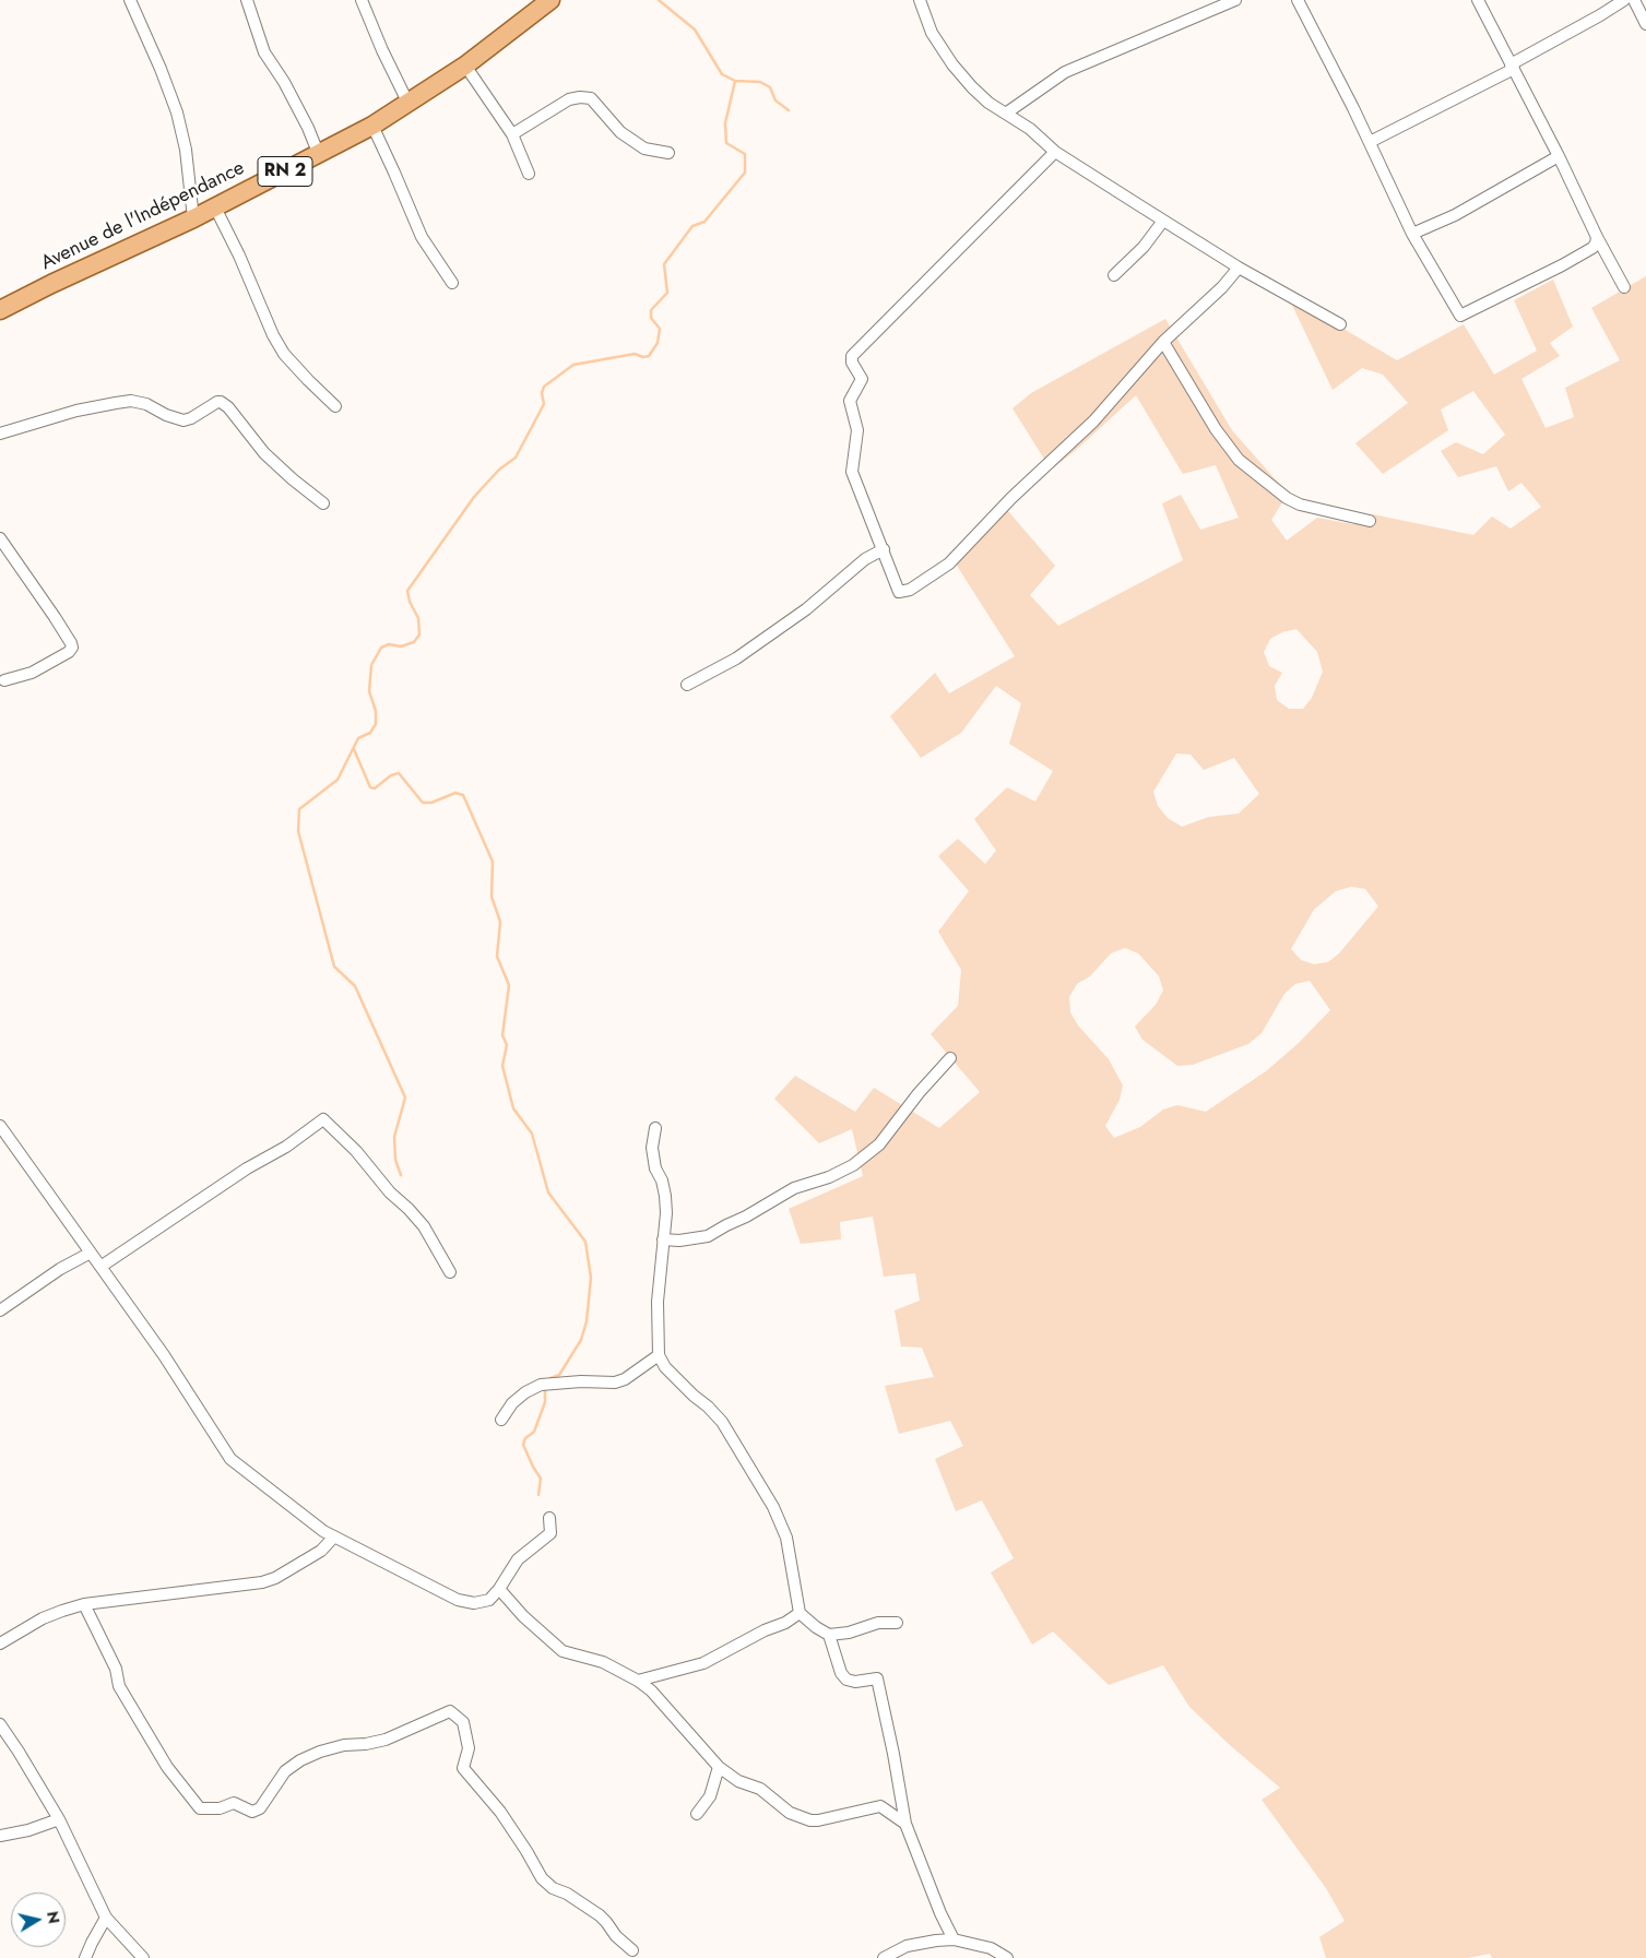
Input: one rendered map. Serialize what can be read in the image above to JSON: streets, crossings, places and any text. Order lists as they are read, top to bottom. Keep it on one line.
{"streets":{"main road":["RN 2","Avenue de l'Indépendance"]},"north":"right"}
